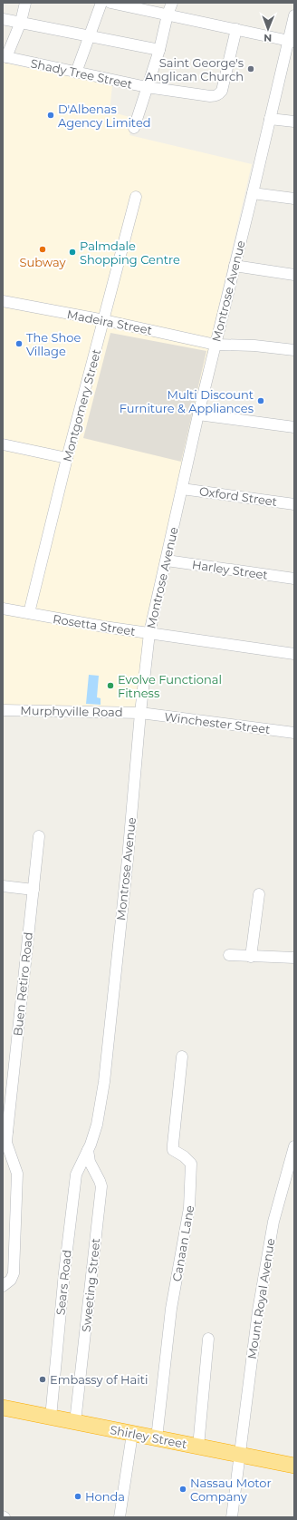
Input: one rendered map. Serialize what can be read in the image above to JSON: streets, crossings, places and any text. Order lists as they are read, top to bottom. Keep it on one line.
{"streets":{"highway":["Shirley Street"],"street":["Shady Tree Street","Montrose Avenue","Madeira Street","Montgomery Street","Oxford Street","Harley Street","Rosetta Street","Murphyville Road","Winchester Street","Buen Retiro Road","Canaan Lane","Sears Road","Sweeting Street","Mount Royal Avenue"]},"crossings":[["Montrose Avenue","Madeira Street"],["Montrose Avenue","Oxford Street"],["Montrose Avenue","Harley Street"],["Montrose Avenue","Rosetta Street"],["Montrose Avenue","Murphyville Road"],["Montrose Avenue","Winchester Street"],["Montrose Avenue","Sears Road"],["Montrose Avenue","Sweeting Street"],["Madeira Street","Montgomery Street"],["Montgomery Street","Rosetta Street"],["Murphyville Road","Winchester Street"],["Canaan Lane","Shirley Street"],["Sears Road","Sweeting Street"],["Sears Road","Shirley Street"],["Sweeting Street","Shirley Street"],["Mount Royal Avenue","Shirley Street"]],"places":["Saint George's Anglican Church","D'Albenas Agency Limited","Subway","Palmdale Shopping Centre","The Shoe Village","Multi Discount Furniture & Appliances","Evolve Functional Fitness","Embassy of Haiti","Nassau Motor Company","Honda"],"north":"bottom"}
